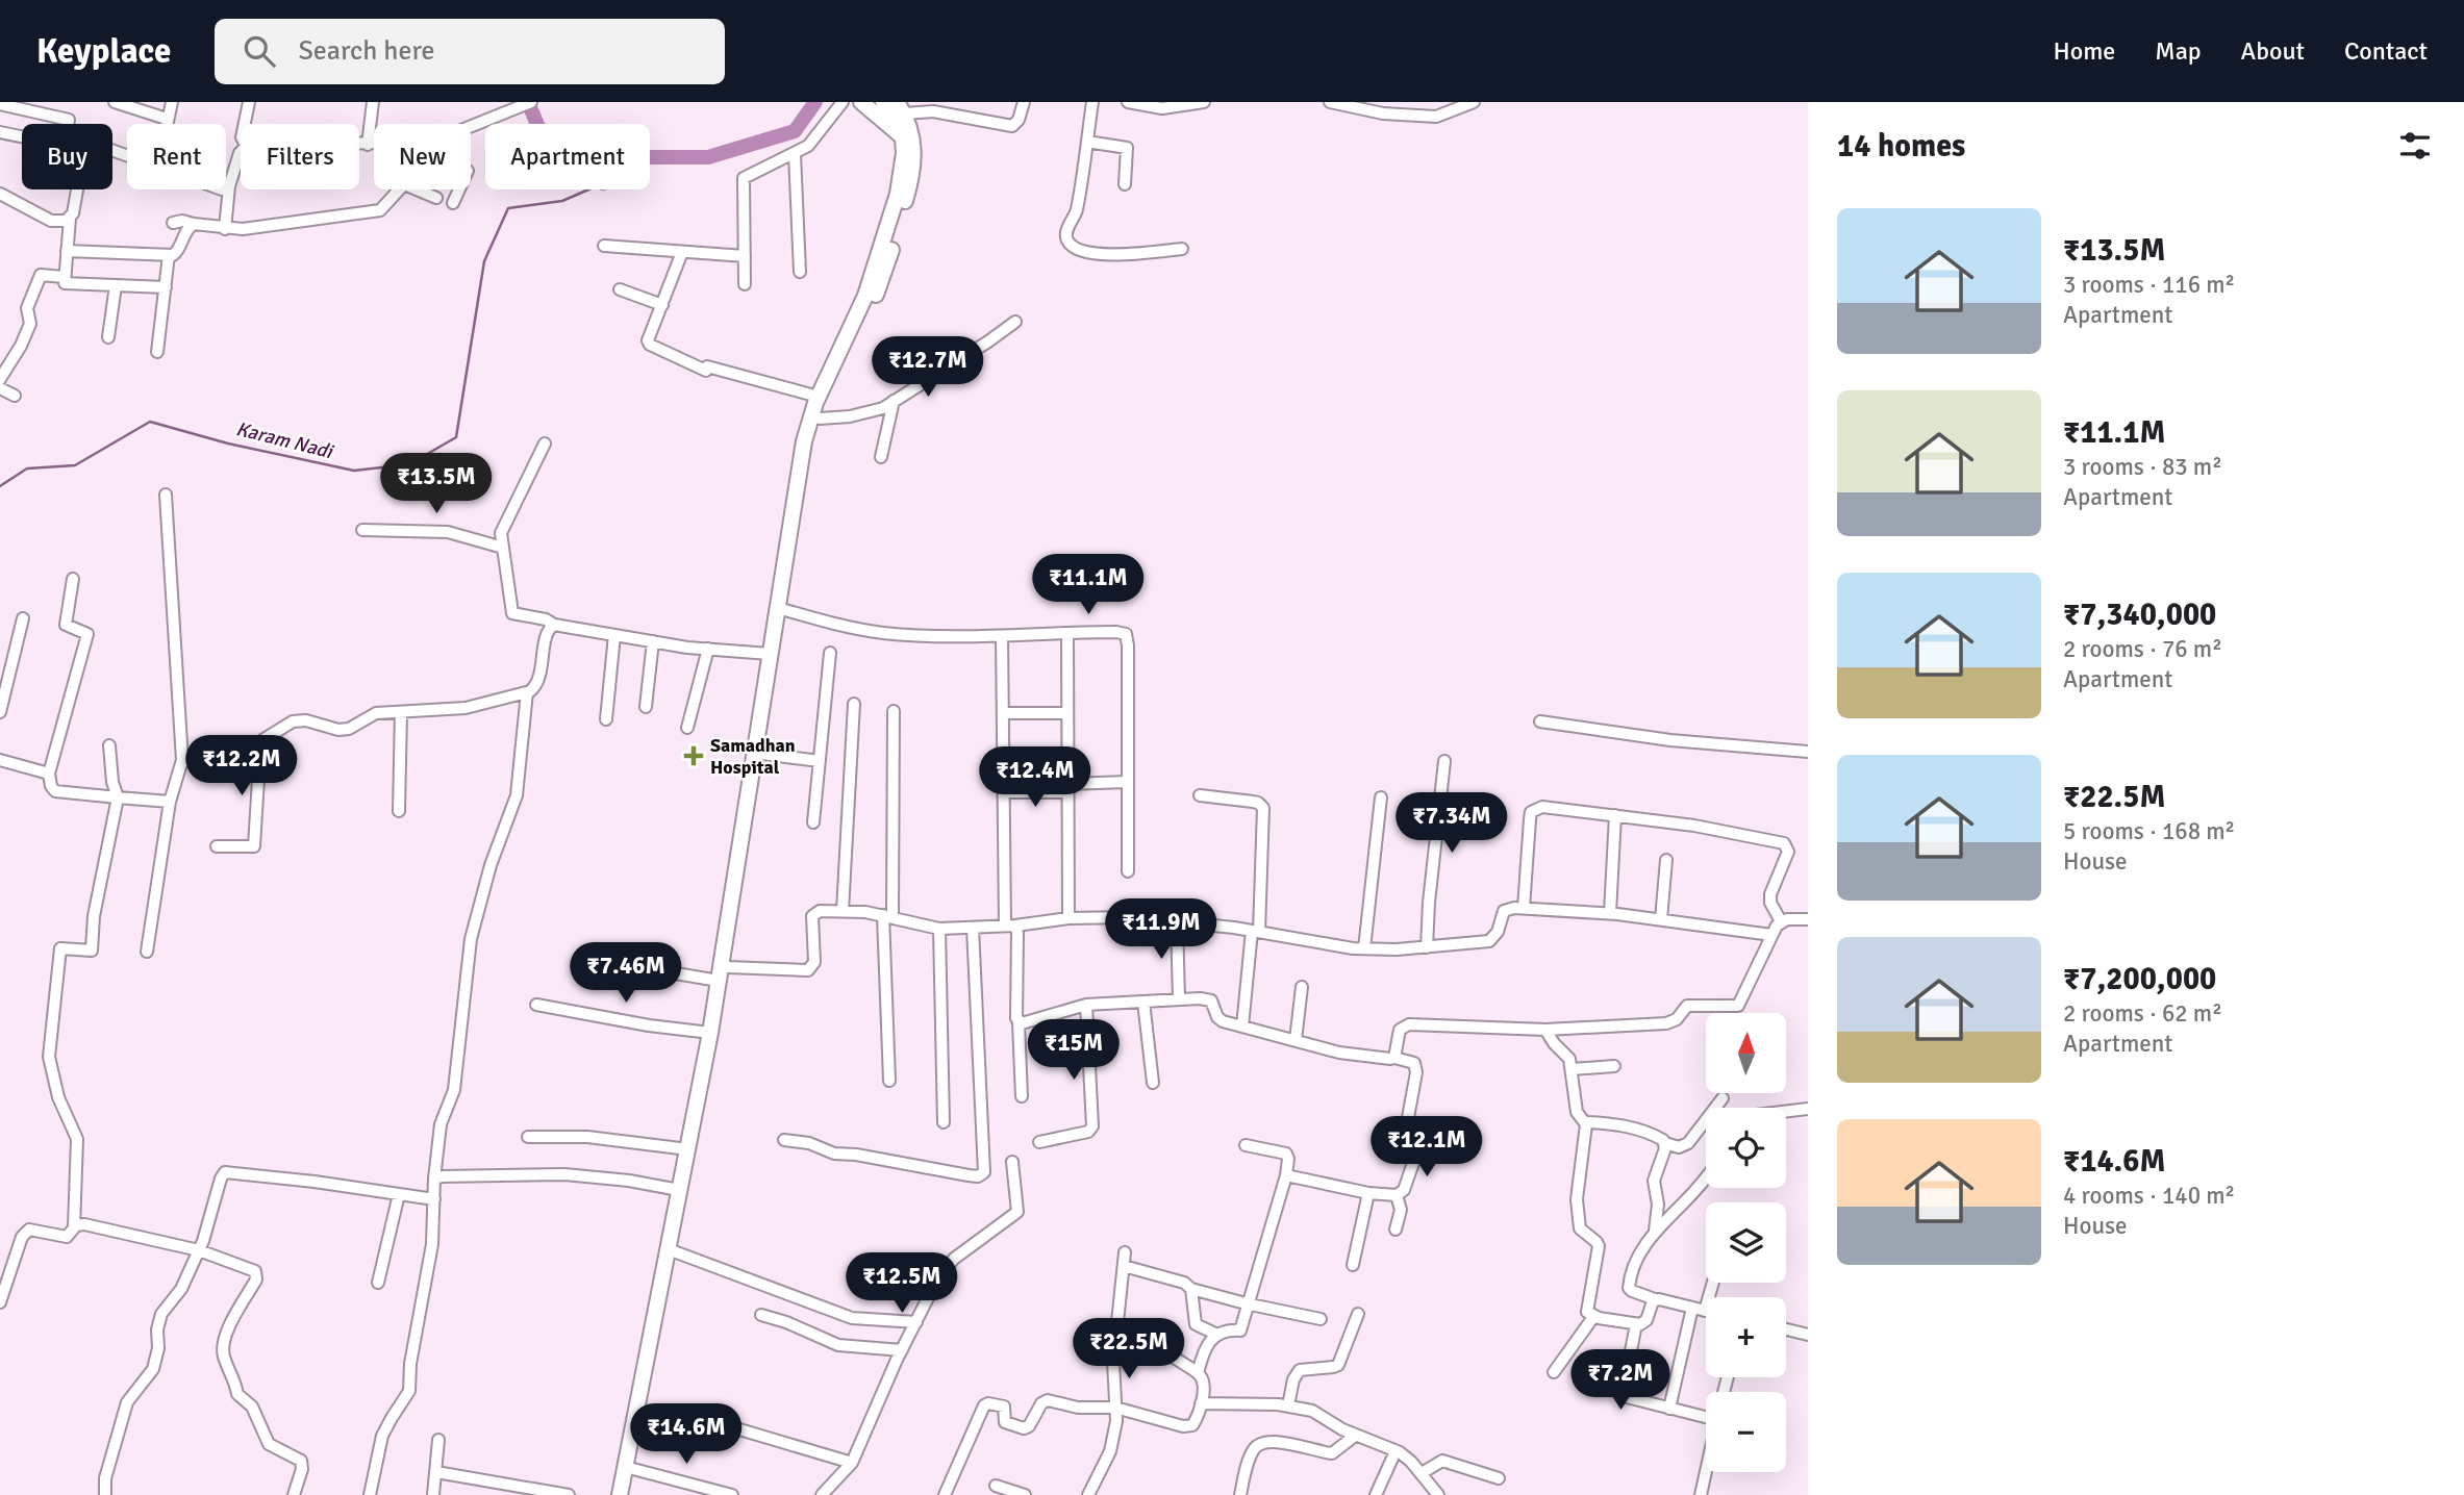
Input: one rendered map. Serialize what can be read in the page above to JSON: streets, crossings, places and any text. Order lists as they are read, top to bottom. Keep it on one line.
{"water":["Karam Nadi"],"places":{"health":["Samadhan Hospital"]},"north":"top","page":{"header":"Keyplace","search":"Search here","nav":["Home","Map","About","Contact"],"heading":"14 homes","chip":["Buy","Rent","Filters","New","Apartment"],"list":[{"name":"₹13.5M","note":"3 rooms · 116 m² · Apartment"},{"name":"₹11.1M","note":"3 rooms · 83 m² · Apartment"},{"name":"₹7,340,000","note":"2 rooms · 76 m² · Apartment"},{"name":"₹22.5M","note":"5 rooms · 168 m² · House"},{"name":"₹7,200,000","note":"2 rooms · 62 m² · Apartment"},{"name":"₹14.6M","note":"4 rooms · 140 m² · House"}],"price":["₹12.7M","₹13.5M","₹11.1M","₹12.2M","₹12.4M","₹7.34M","₹11.9M","₹7.46M","₹15M","₹12.1M","₹12.5M","₹22.5M","₹7.2M","₹14.6M"],"map_buttons":["+","−"]}}
